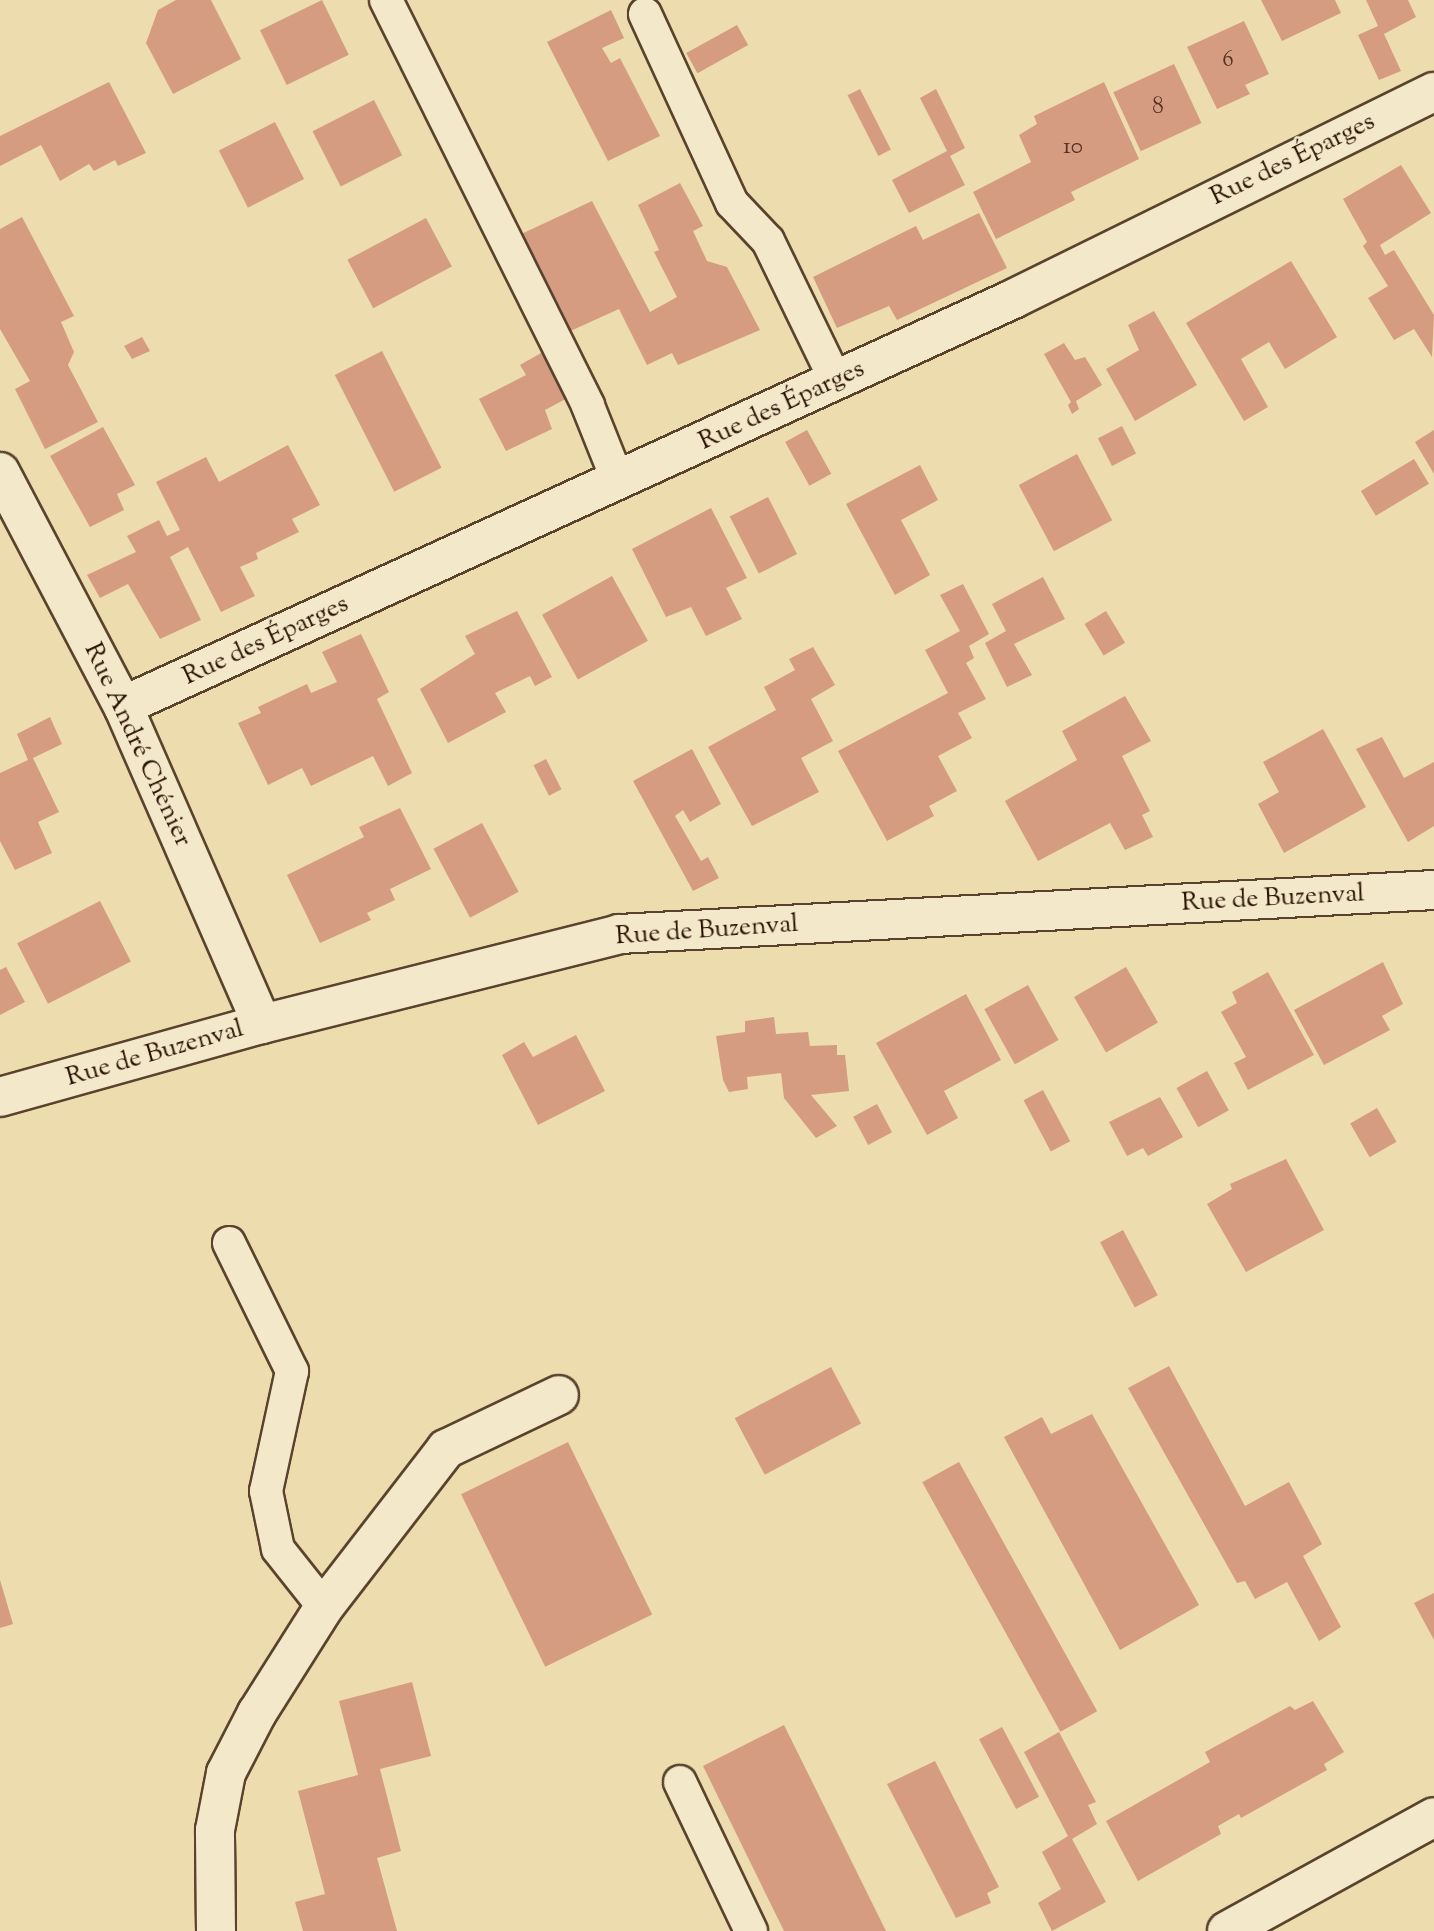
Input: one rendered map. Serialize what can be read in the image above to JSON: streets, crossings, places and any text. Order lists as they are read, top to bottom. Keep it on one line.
{"streets":{"street":["Rue des Éparges","Rue André Chénier","Rue de Buzenval"]},"crossings":[["Rue des Éparges","Rue André Chénier"],["Rue André Chénier","Rue de Buzenval"]],"house_numbers":["6","8","10"]}
